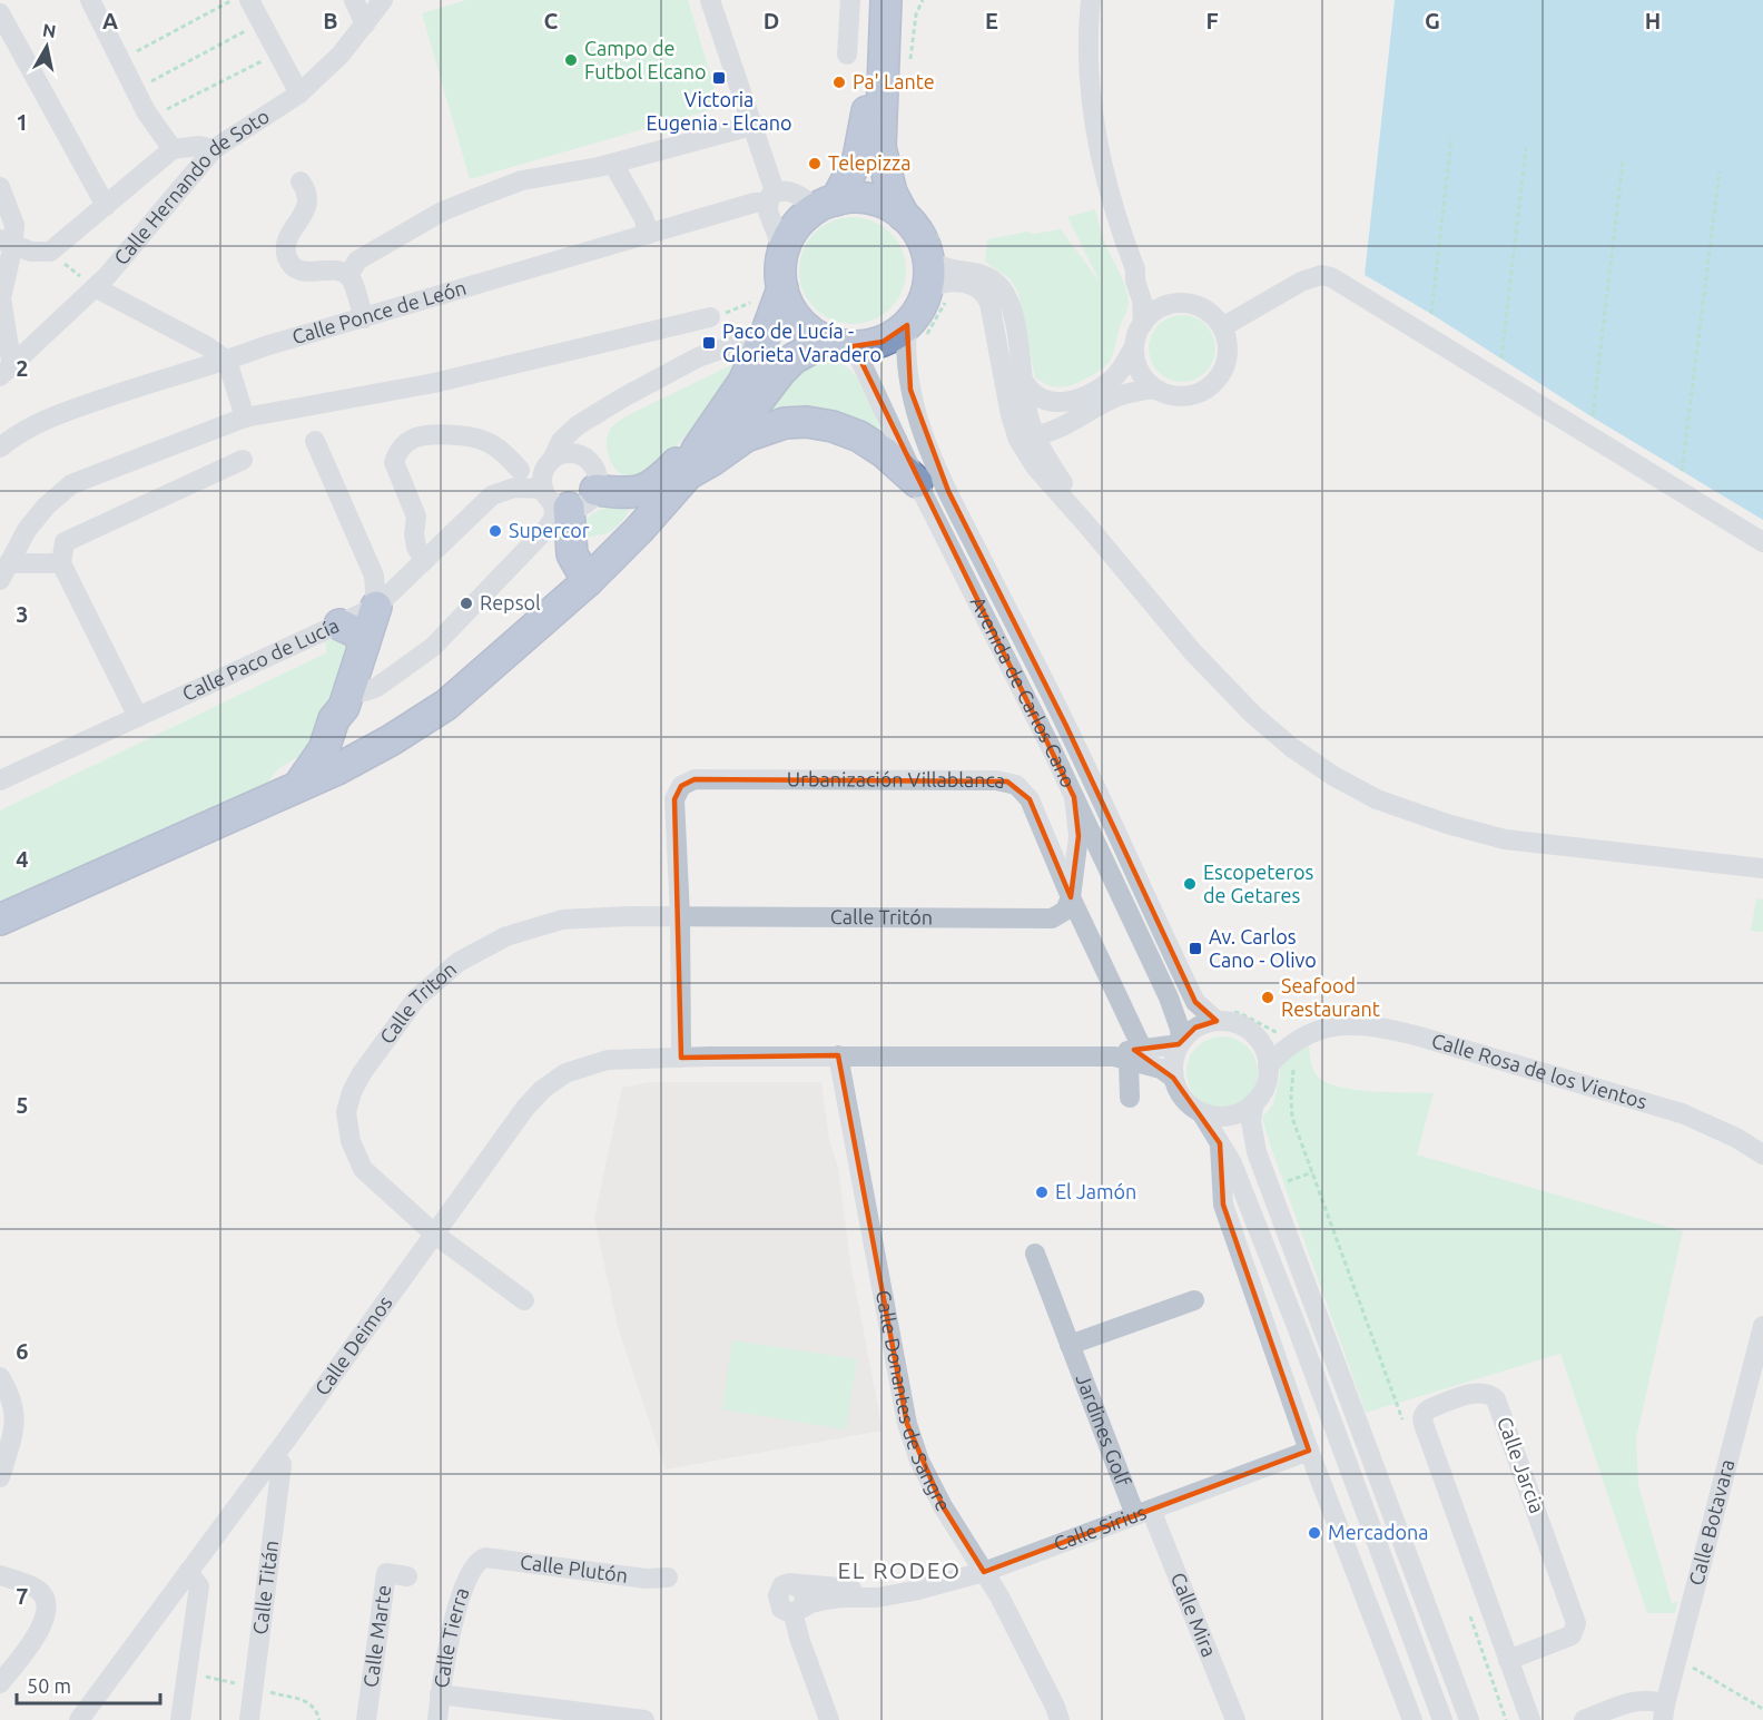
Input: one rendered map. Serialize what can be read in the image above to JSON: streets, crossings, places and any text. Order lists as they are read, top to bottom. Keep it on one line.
{"streets":{"street":["Calle Hernando de Soto","Calle Ponce de León","Calle Paco de Lucía","Avenida de Carlos Cano","Urbanización Villablanca","Calle Tritón","Calle Triton","Calle Rosa de los Vientos","Calle Deimos","Calle Donantes de Sangre","Jardines Golf","Calle Jarcia","Calle Botavara","Calle Sirius","Calle Plutón","Calle Titán","Calle Mira","Calle Marte","Calle Tierra"]},"crossings":[["Avenida de Carlos Cano","Calle Rosa de los Vientos"],["Avenida de Carlos Cano","Calle Deimos"],["Urbanización Villablanca","Calle Tritón"],["Urbanización Villablanca","Calle Triton"],["Urbanización Villablanca","Calle Deimos"],["Calle Tritón","Calle Triton"],["Calle Triton","Calle Deimos"],["Calle Rosa de los Vientos","Calle Deimos"],["Calle Deimos","Calle Donantes de Sangre"],["Calle Deimos","Calle Titán"],["Calle Donantes de Sangre","Calle Sirius"],["Jardines Golf","Calle Sirius"],["Jardines Golf","Calle Mira"],["Calle Sirius","Calle Mira"],["Calle Plutón","Calle Tierra"]],"districts":["EL RODEO"],"places":{"other":["Campo de Futbol Elcano","Pa' Lante","Telepizza","Supercor","Repsol","Escopeteros de Getares","Seafood Restaurant","El Jamón","Mercadona"],"transit":["Victoria Eugenia - Elcano","Paco de Lucía - Glorieta Varadero","Av. Carlos Cano - Olivo"]},"scale_bar":"50 m","north":"top","grid":{"columns":["A","B","C","D","E","F","G","H"],"rows":["1","2","3","4","5","6","7"]}}
